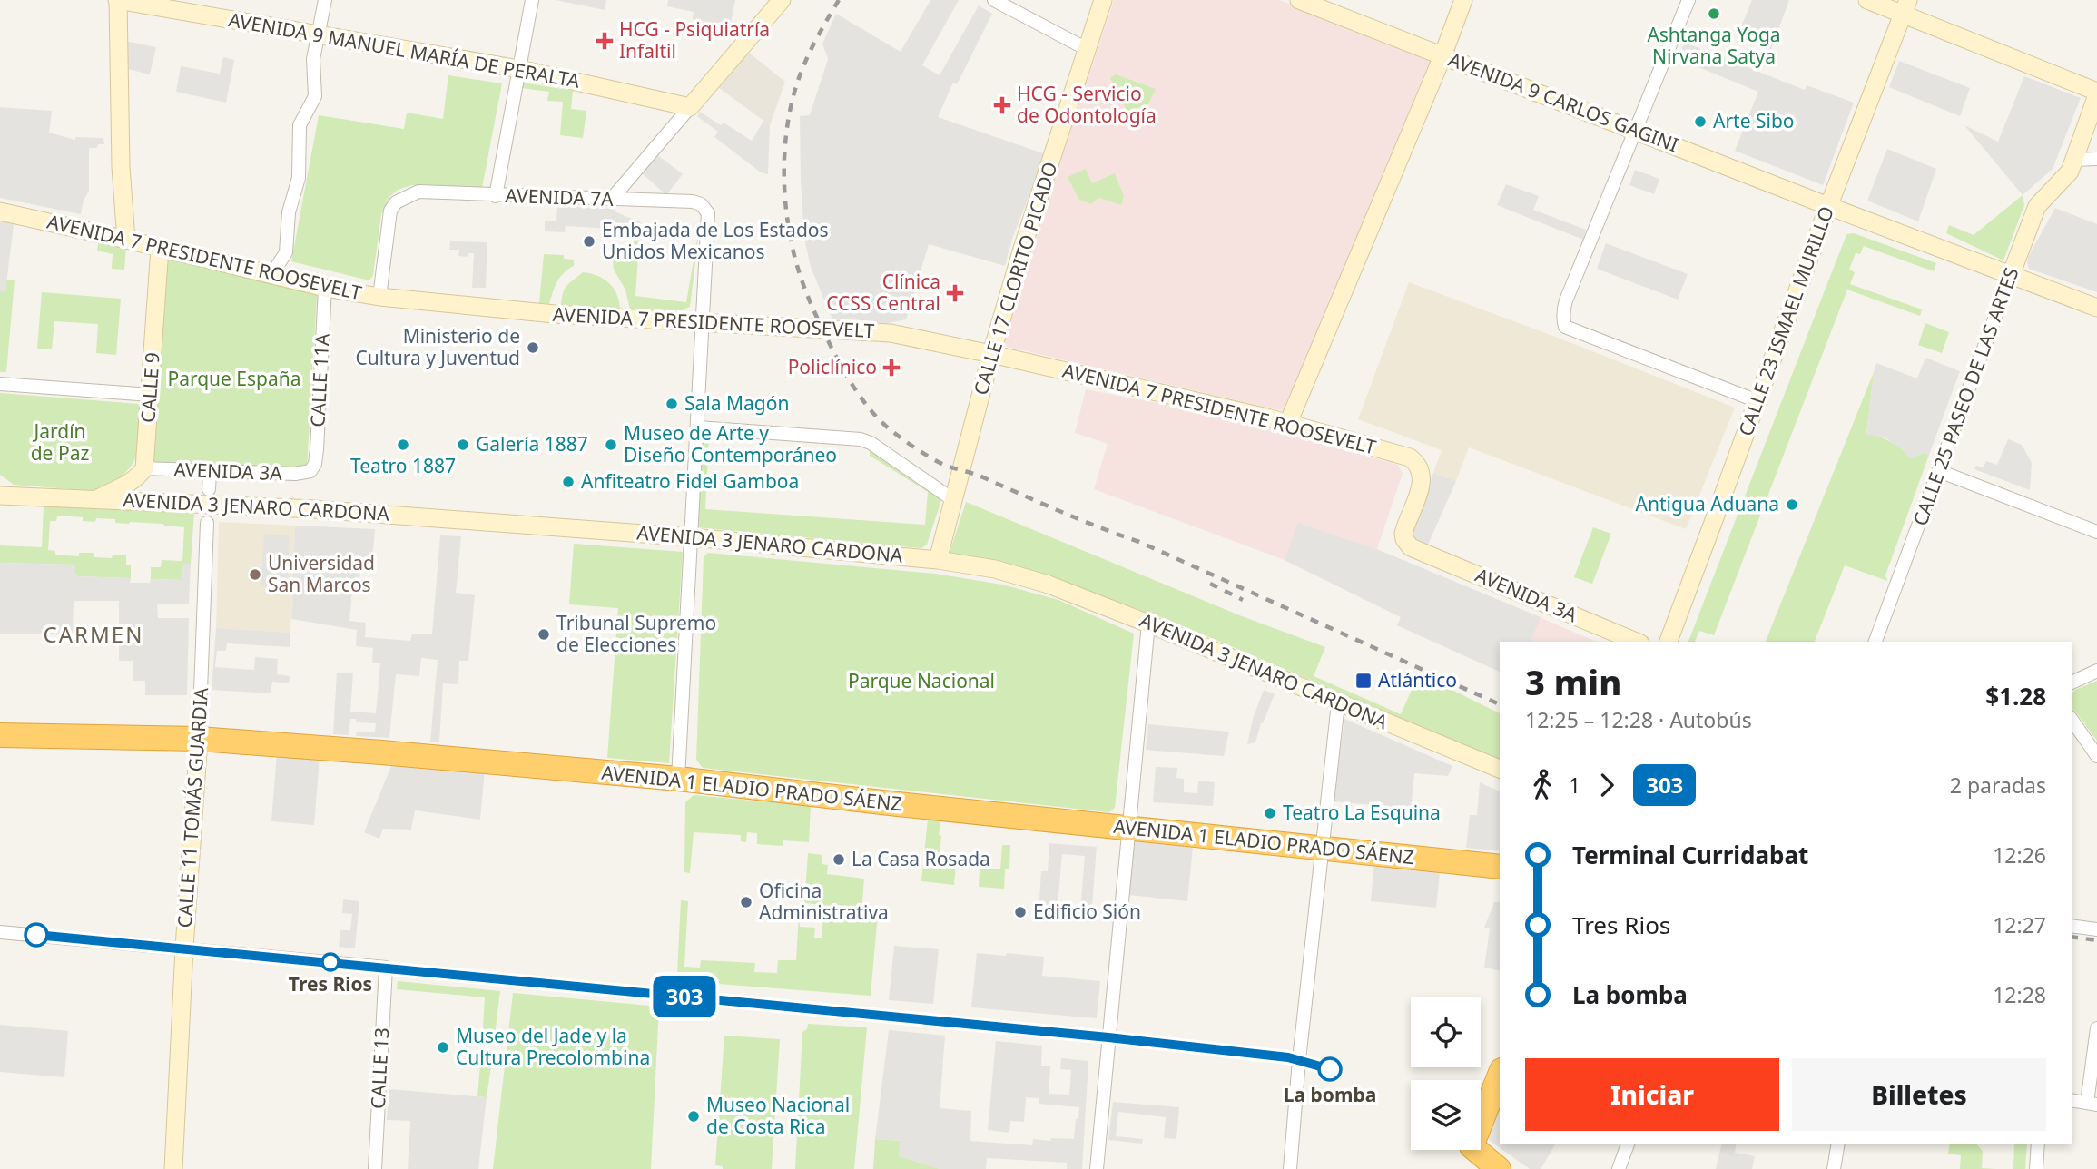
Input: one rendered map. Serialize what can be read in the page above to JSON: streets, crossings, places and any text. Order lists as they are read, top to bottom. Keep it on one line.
{"streets":{"highway":["AVENIDA 1 ELADIO PRADO SÁENZ"],"street":["AVENIDA 9 MANUEL MARÍA DE PERALTA","AVENIDA 9 CARLOS GAGINI","AVENIDA 7A","AVENIDA 7 PRESIDENTE ROOSEVELT","CALLE 17 CLORITO PICADO","CALLE 23 ISMAEL MURILLO","CALLE 11A","CALLE 9","CALLE 25 PASEO DE LAS ARTES","AVENIDA 3A","AVENIDA 3 JENARO CARDONA","CALLE 11 TOMÁS GUARDIA","CALLE 13"]},"crossings":[["AVENIDA 9 CARLOS GAGINI","CALLE 23 ISMAEL MURILLO"],["AVENIDA 9 CARLOS GAGINI","CALLE 25 PASEO DE LAS ARTES"],["AVENIDA 7A","AVENIDA 7 PRESIDENTE ROOSEVELT"],["AVENIDA 7 PRESIDENTE ROOSEVELT","CALLE 17 CLORITO PICADO"],["AVENIDA 7 PRESIDENTE ROOSEVELT","CALLE 11A"],["AVENIDA 7 PRESIDENTE ROOSEVELT","CALLE 9"],["AVENIDA 7 PRESIDENTE ROOSEVELT","AVENIDA 3A"],["CALLE 17 CLORITO PICADO","AVENIDA 3 JENARO CARDONA"],["CALLE 11A","AVENIDA 3A"],["CALLE 9","AVENIDA 3A"],["AVENIDA 1 ELADIO PRADO SÁENZ","CALLE 11 TOMÁS GUARDIA"],["CALLE 11 TOMÁS GUARDIA","CALLE 13"]],"districts":["CARMEN"],"parks":["Parque España","Jardín de Paz","Parque Nacional"],"places":{"other":["Ashtanga Yoga Nirvana Satya","Arte Sibo","Embajada de Los Estados Unidos Mexicanos","Ministerio de Cultura y Juventud","Sala Magón","Teatro 1887","Galería 1887","Museo de Arte y Diseño Contemporáneo","Anfiteatro Fidel Gamboa","Antigua Aduana","Universidad San Marcos","Tribunal Supremo de Elecciones","Teatro La Esquina","La Casa Rosada","Oficina Administrativa","Edificio Sión","Tres Rios","Museo del Jade y la Cultura Precolombina","La bomba","Museo Nacional de Costa Rica"],"health":["HCG - Psiquiatría Infaltil","HCG - Servicio de Odontología","Clínica CCSS Central","Policlínico"],"transit":["Atlántico"]},"lines":["bus line 303"],"page":{"on_map":"303","heading":["3 min","12:25 – 12:28 · Autobús","$1.28"],"legs":["1","303","2 paradas"],"list":[{"name":"Terminal Curridabat","value":"12:26"},{"name":"Tres Rios","value":"12:27"},{"name":"La bomba","value":"12:28"}],"buttons":["Iniciar","Billetes"]}}
